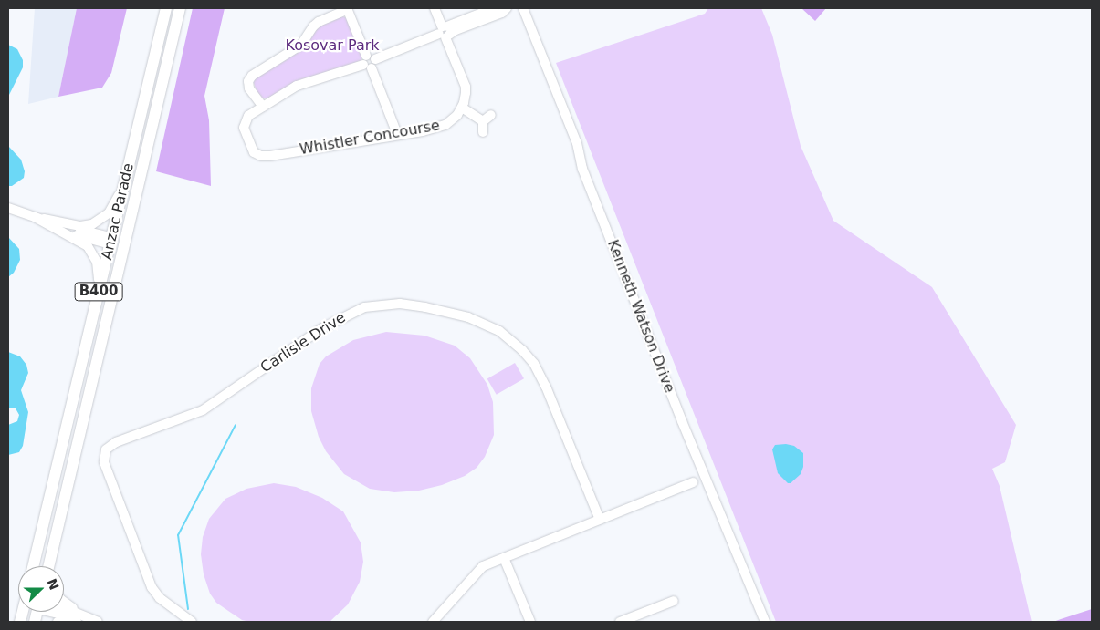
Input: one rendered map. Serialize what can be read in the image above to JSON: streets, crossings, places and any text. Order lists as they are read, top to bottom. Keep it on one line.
{"streets":{"main road":["Anzac Parade","B400"],"street":["Whistler Concourse","Kenneth Watson Drive","Carlisle Drive"]},"parks":["Kosovar Park"],"north":"right"}
